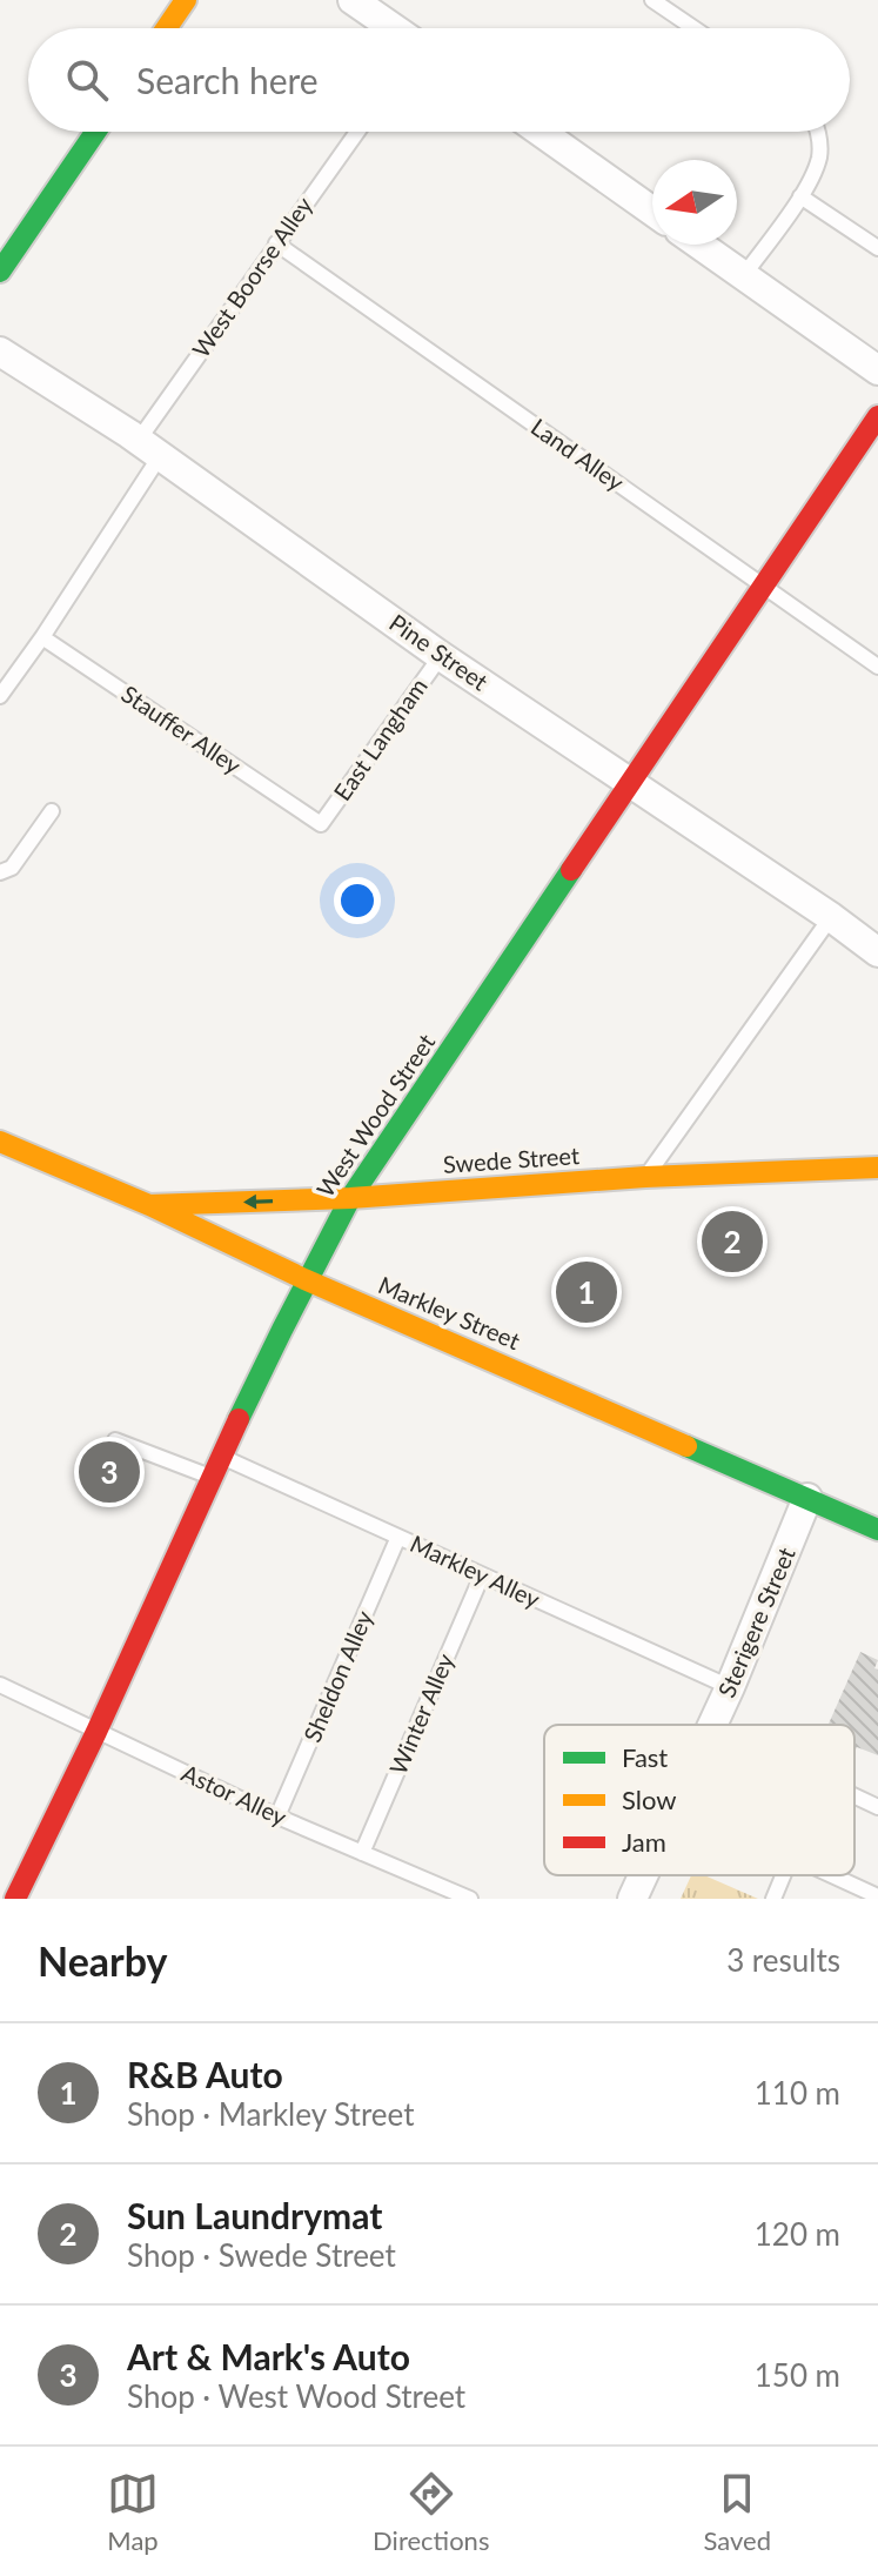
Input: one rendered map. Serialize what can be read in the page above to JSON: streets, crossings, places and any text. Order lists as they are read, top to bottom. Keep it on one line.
{"streets":{"main road":["West Wood Street","Swede Street","Markley Street"],"street":["Pine Street","Sterigere Street"],"lane":["West Boorse Alley","Land Alley","Stauffer Alley","East Langham","Markley Alley","Sheldon Alley","Winter Alley","Astor Alley"]},"crossings":[["West Boorse Alley","Land Alley"],["West Boorse Alley","Pine Street"],["West Boorse Alley","Stauffer Alley"],["Land Alley","West Wood Street"],["Pine Street","East Langham"],["Pine Street","West Wood Street"],["Stauffer Alley","East Langham"],["West Wood Street","Swede Street"],["West Wood Street","Markley Street"],["West Wood Street","Markley Alley"],["West Wood Street","Astor Alley"],["Swede Street","Markley Street"],["Markley Street","Sterigere Street"],["Markley Alley","Sterigere Street"],["Markley Alley","Sheldon Alley"],["Markley Alley","Winter Alley"],["Sheldon Alley","Astor Alley"],["Winter Alley","Astor Alley"]],"legend":["Fast","Slow","Jam"],"north":"left","page":{"search":"Search here","pins":["2","1","3"],"heading":["Nearby","3 results"],"list":[{"mark":"1","name":"R&B Auto","note":"Shop · Markley Street","value":"110 m"},{"mark":"2","name":"Sun Laundrymat","note":"Shop · Swede Street","value":"120 m"},{"mark":"3","name":"Art & Mark's Auto","note":"Shop · West Wood Street","value":"150 m"}],"nav":["Map","Directions","Saved"]}}
